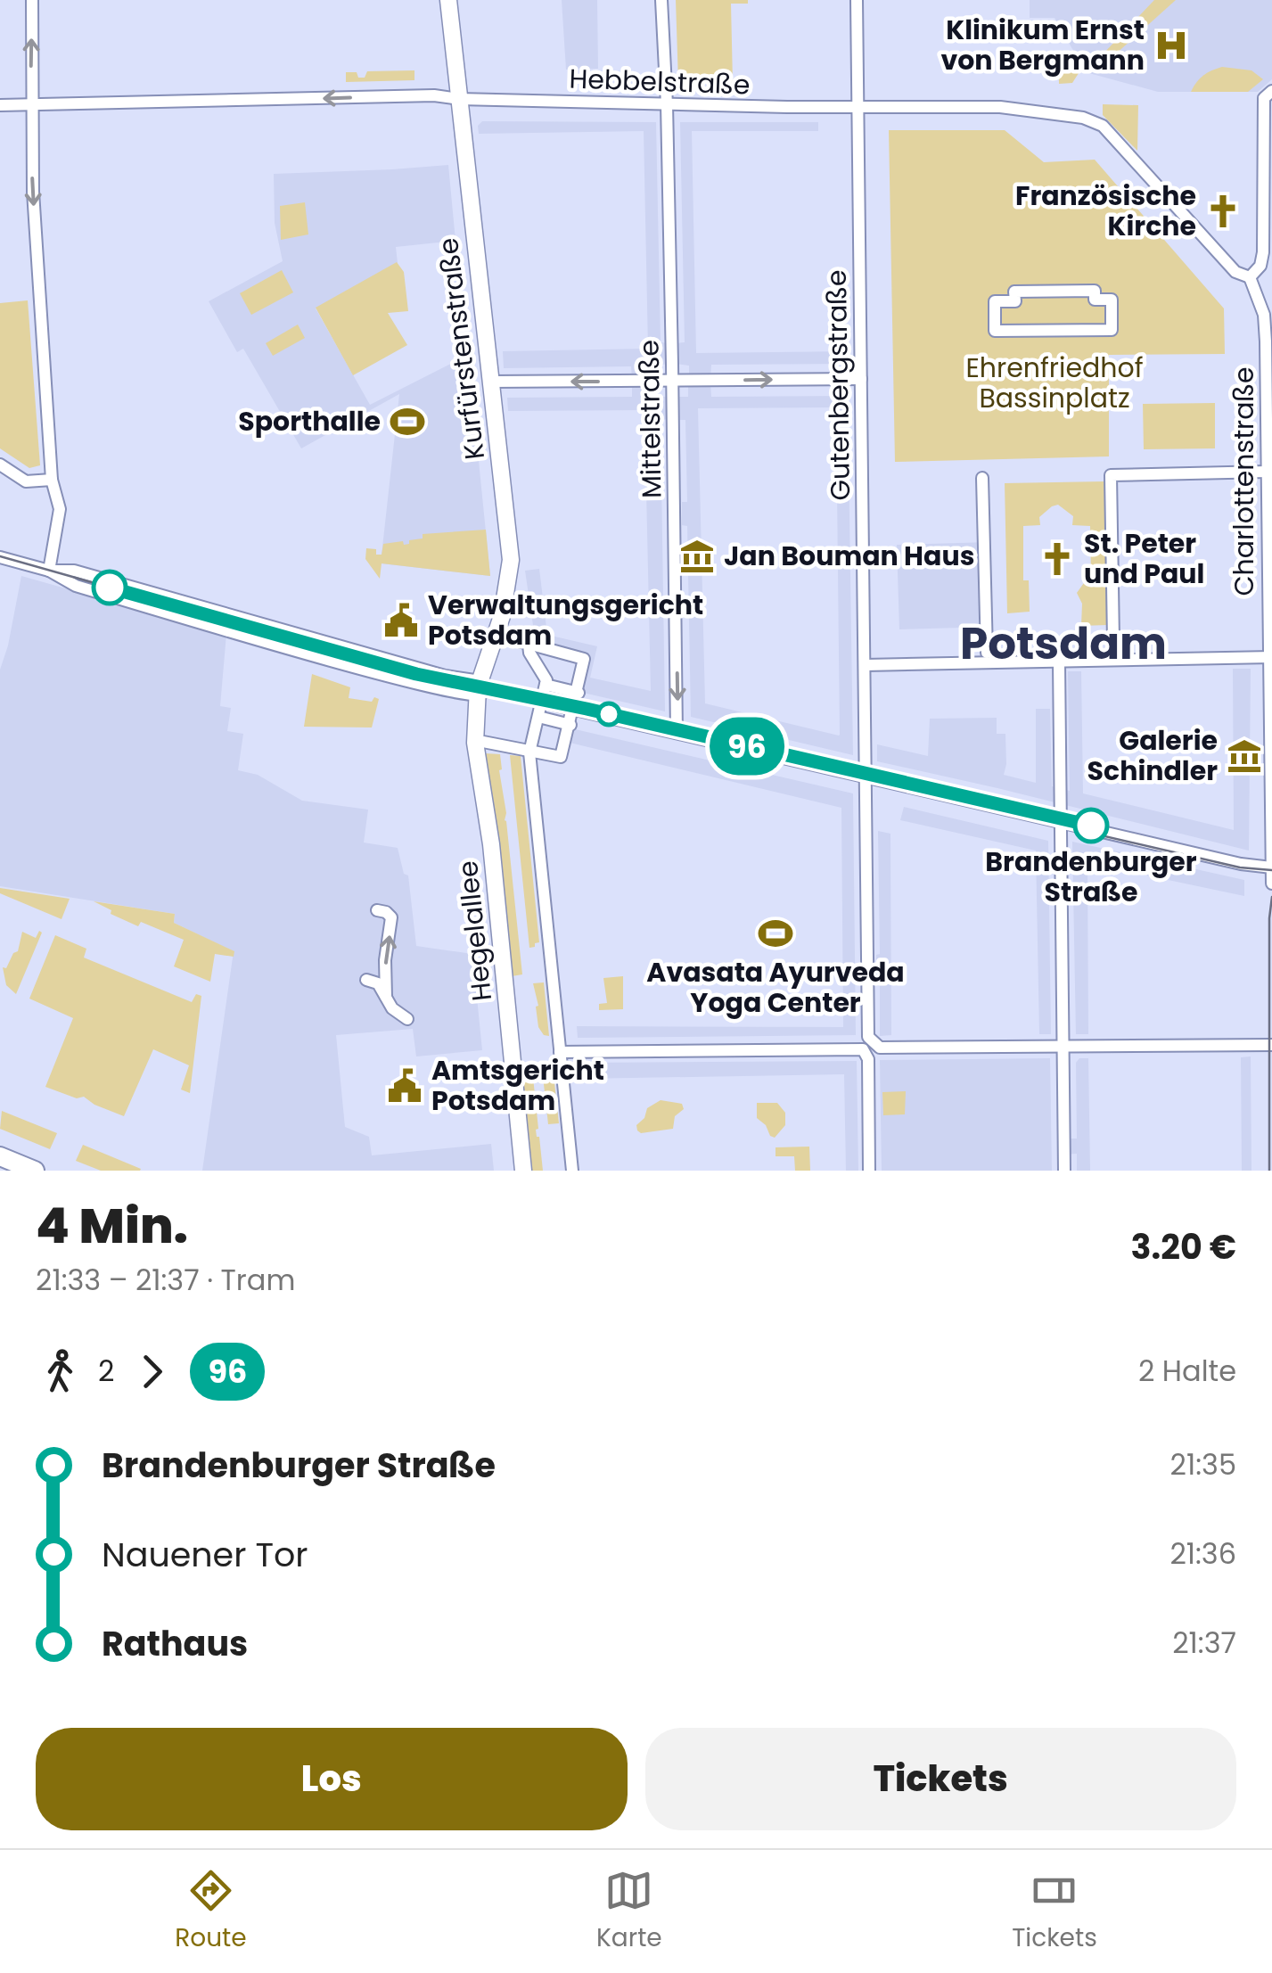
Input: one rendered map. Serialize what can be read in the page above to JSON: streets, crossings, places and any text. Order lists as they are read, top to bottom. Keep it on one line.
{"streets":{"street":["Hebbelstraße","Kurfürstenstraße","Gutenbergstraße","Mittelstraße","Charlottenstraße","Hegelallee"]},"crossings":[["Hebbelstraße","Kurfürstenstraße"],["Hebbelstraße","Gutenbergstraße"],["Hebbelstraße","Mittelstraße"],["Hebbelstraße","Charlottenstraße"],["Kurfürstenstraße","Hegelallee"]],"one_way":["Mittelstraße"],"districts":["Potsdam"],"parks":["Ehrenfriedhof Bassinplatz"],"places":{"hospital":["Klinikum Ernst von Bergmann"],"church":["Französische Kirche","St. Peter und Paul"],"sports":["Sporthalle","Avasata Ayurveda Yoga Center"],"museum":["Jan Bouman Haus","Galerie Schindler"],"public building":["Verwaltungsgericht Potsdam","Amtsgericht Potsdam"],"other":["Brandenburger Straße"]},"lines":["tram line 96"],"page":{"on_map":"96","heading":["4 Min.","21:33 – 21:37 · Tram","3.20 €"],"legs":["2","96","2 Halte"],"list":[{"name":"Brandenburger Straße","value":"21:35"},{"name":"Nauener Tor","value":"21:36"},{"name":"Rathaus","value":"21:37"}],"buttons":["Los","Tickets"],"tabs":["Route","Karte","Tickets"]}}
